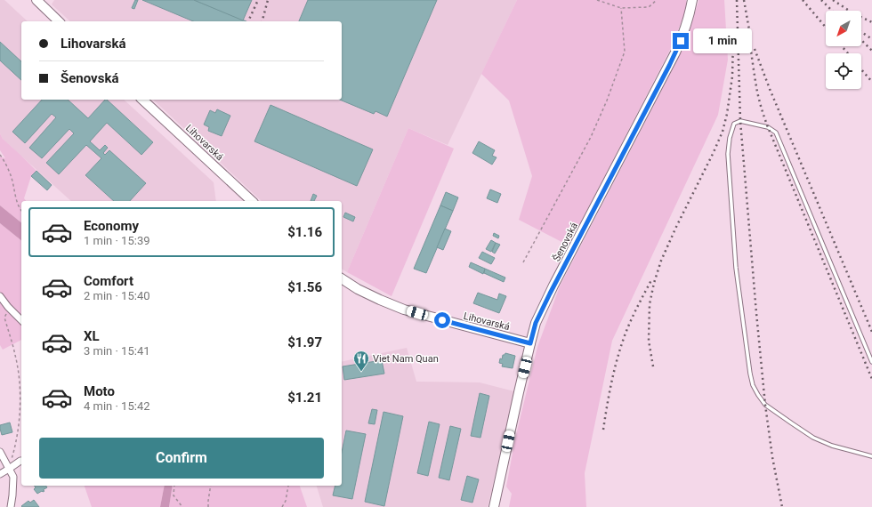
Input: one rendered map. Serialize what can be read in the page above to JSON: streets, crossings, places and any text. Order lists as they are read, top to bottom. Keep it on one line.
{"streets":{"street":["Lihovarská","Šenovská"]},"crossings":[["Lihovarská","Šenovská"]],"places":{"restaurant":["Viet Nam Quan"]},"north":"bottom left","page":{"banner":["Lihovarská","Šenovská"],"bubble":"1 min","list":[{"name":"Economy","note":"1 min · 15:39","value":"$1.16"},{"name":"Comfort","note":"2 min · 15:40","value":"$1.56"},{"name":"XL","note":"3 min · 15:41","value":"$1.97"},{"name":"Moto","note":"4 min · 15:42","value":"$1.21"}],"buttons":"Confirm"}}
